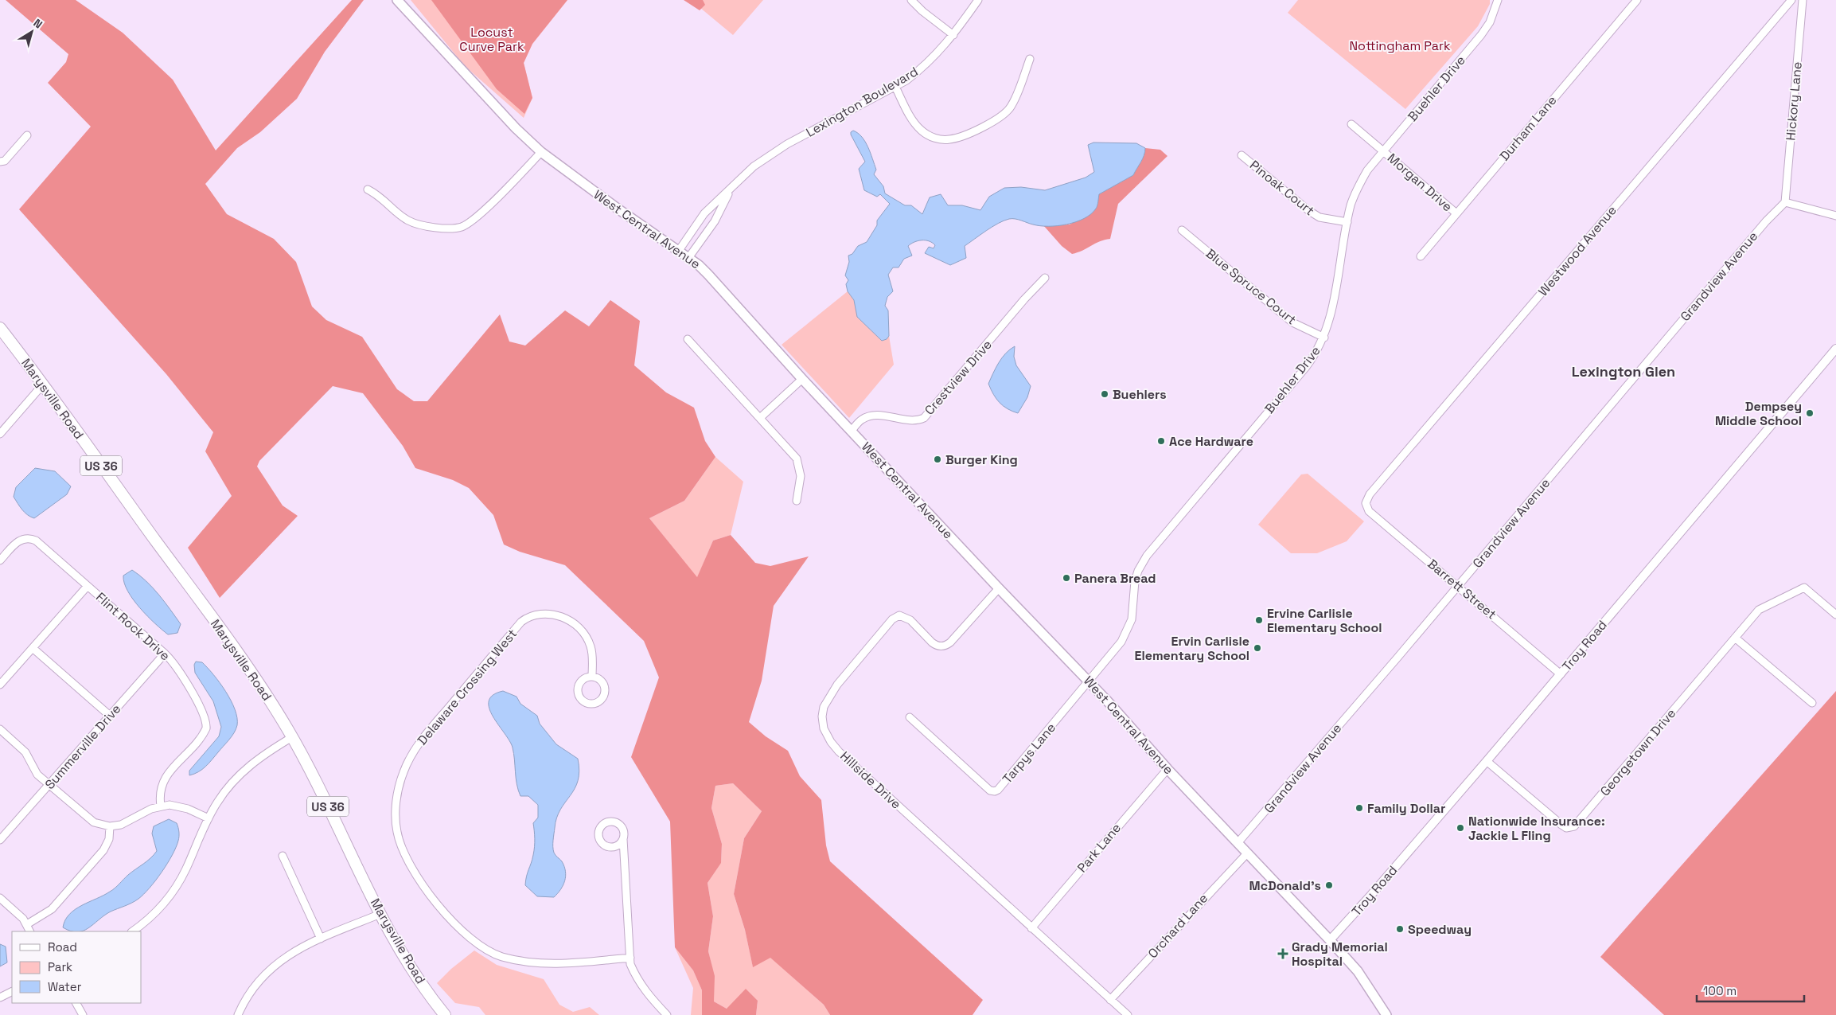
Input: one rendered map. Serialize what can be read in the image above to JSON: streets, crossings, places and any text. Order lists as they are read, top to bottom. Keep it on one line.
{"streets":{"highway":["Marysville Road","US 36"],"main road":["West Central Avenue"],"street":["Buehler Drive","Hickory Lane","Lexington Boulevard","Durham Lane","Morgan Drive","Pinoak Court","Westwood Avenue","Grandview Avenue","Blue Spruce Court","Crestview Drive","Barrett Street","Flint Rock Drive","Troy Road","Delaware Crossing West","Summerville Drive","Georgetown Drive","Tarpys Lane","Hillside Drive","Park Lane","Orchard Lane"]},"crossings":[["Buehler Drive","Morgan Drive"],["Buehler Drive","Pinoak Court"],["Buehler Drive","West Central Avenue"],["Buehler Drive","Blue Spruce Court"],["Buehler Drive","Tarpys Lane"],["Hickory Lane","Grandview Avenue"],["Lexington Boulevard","West Central Avenue"],["Durham Lane","Morgan Drive"],["West Central Avenue","Grandview Avenue"],["West Central Avenue","Crestview Drive"],["West Central Avenue","Troy Road"],["West Central Avenue","Tarpys Lane"],["West Central Avenue","Hillside Drive"],["West Central Avenue","Park Lane"],["West Central Avenue","Orchard Lane"],["Westwood Avenue","Barrett Street"],["Grandview Avenue","Barrett Street"],["Barrett Street","Troy Road"],["Flint Rock Drive","Summerville Drive"],["Troy Road","Georgetown Drive"],["Hillside Drive","Park Lane"],["Hillside Drive","Orchard Lane"]],"districts":["Lexington Glen"],"parks":["Locust Curve Park","Nottingham Park"],"places":{"other":["Buehlers","Dempsey Middle School","Ace Hardware","Burger King","Panera Bread","Ervine Carlisle Elementary School","Ervin Carlisle Elementary School","Family Dollar","Nationwide Insurance: Jackie L Fling","McDonald's","Speedway"],"health":["Grady Memorial Hospital"]},"legend":["Road","Park","Water"],"scale_bar":"100 m","north":"top right"}
